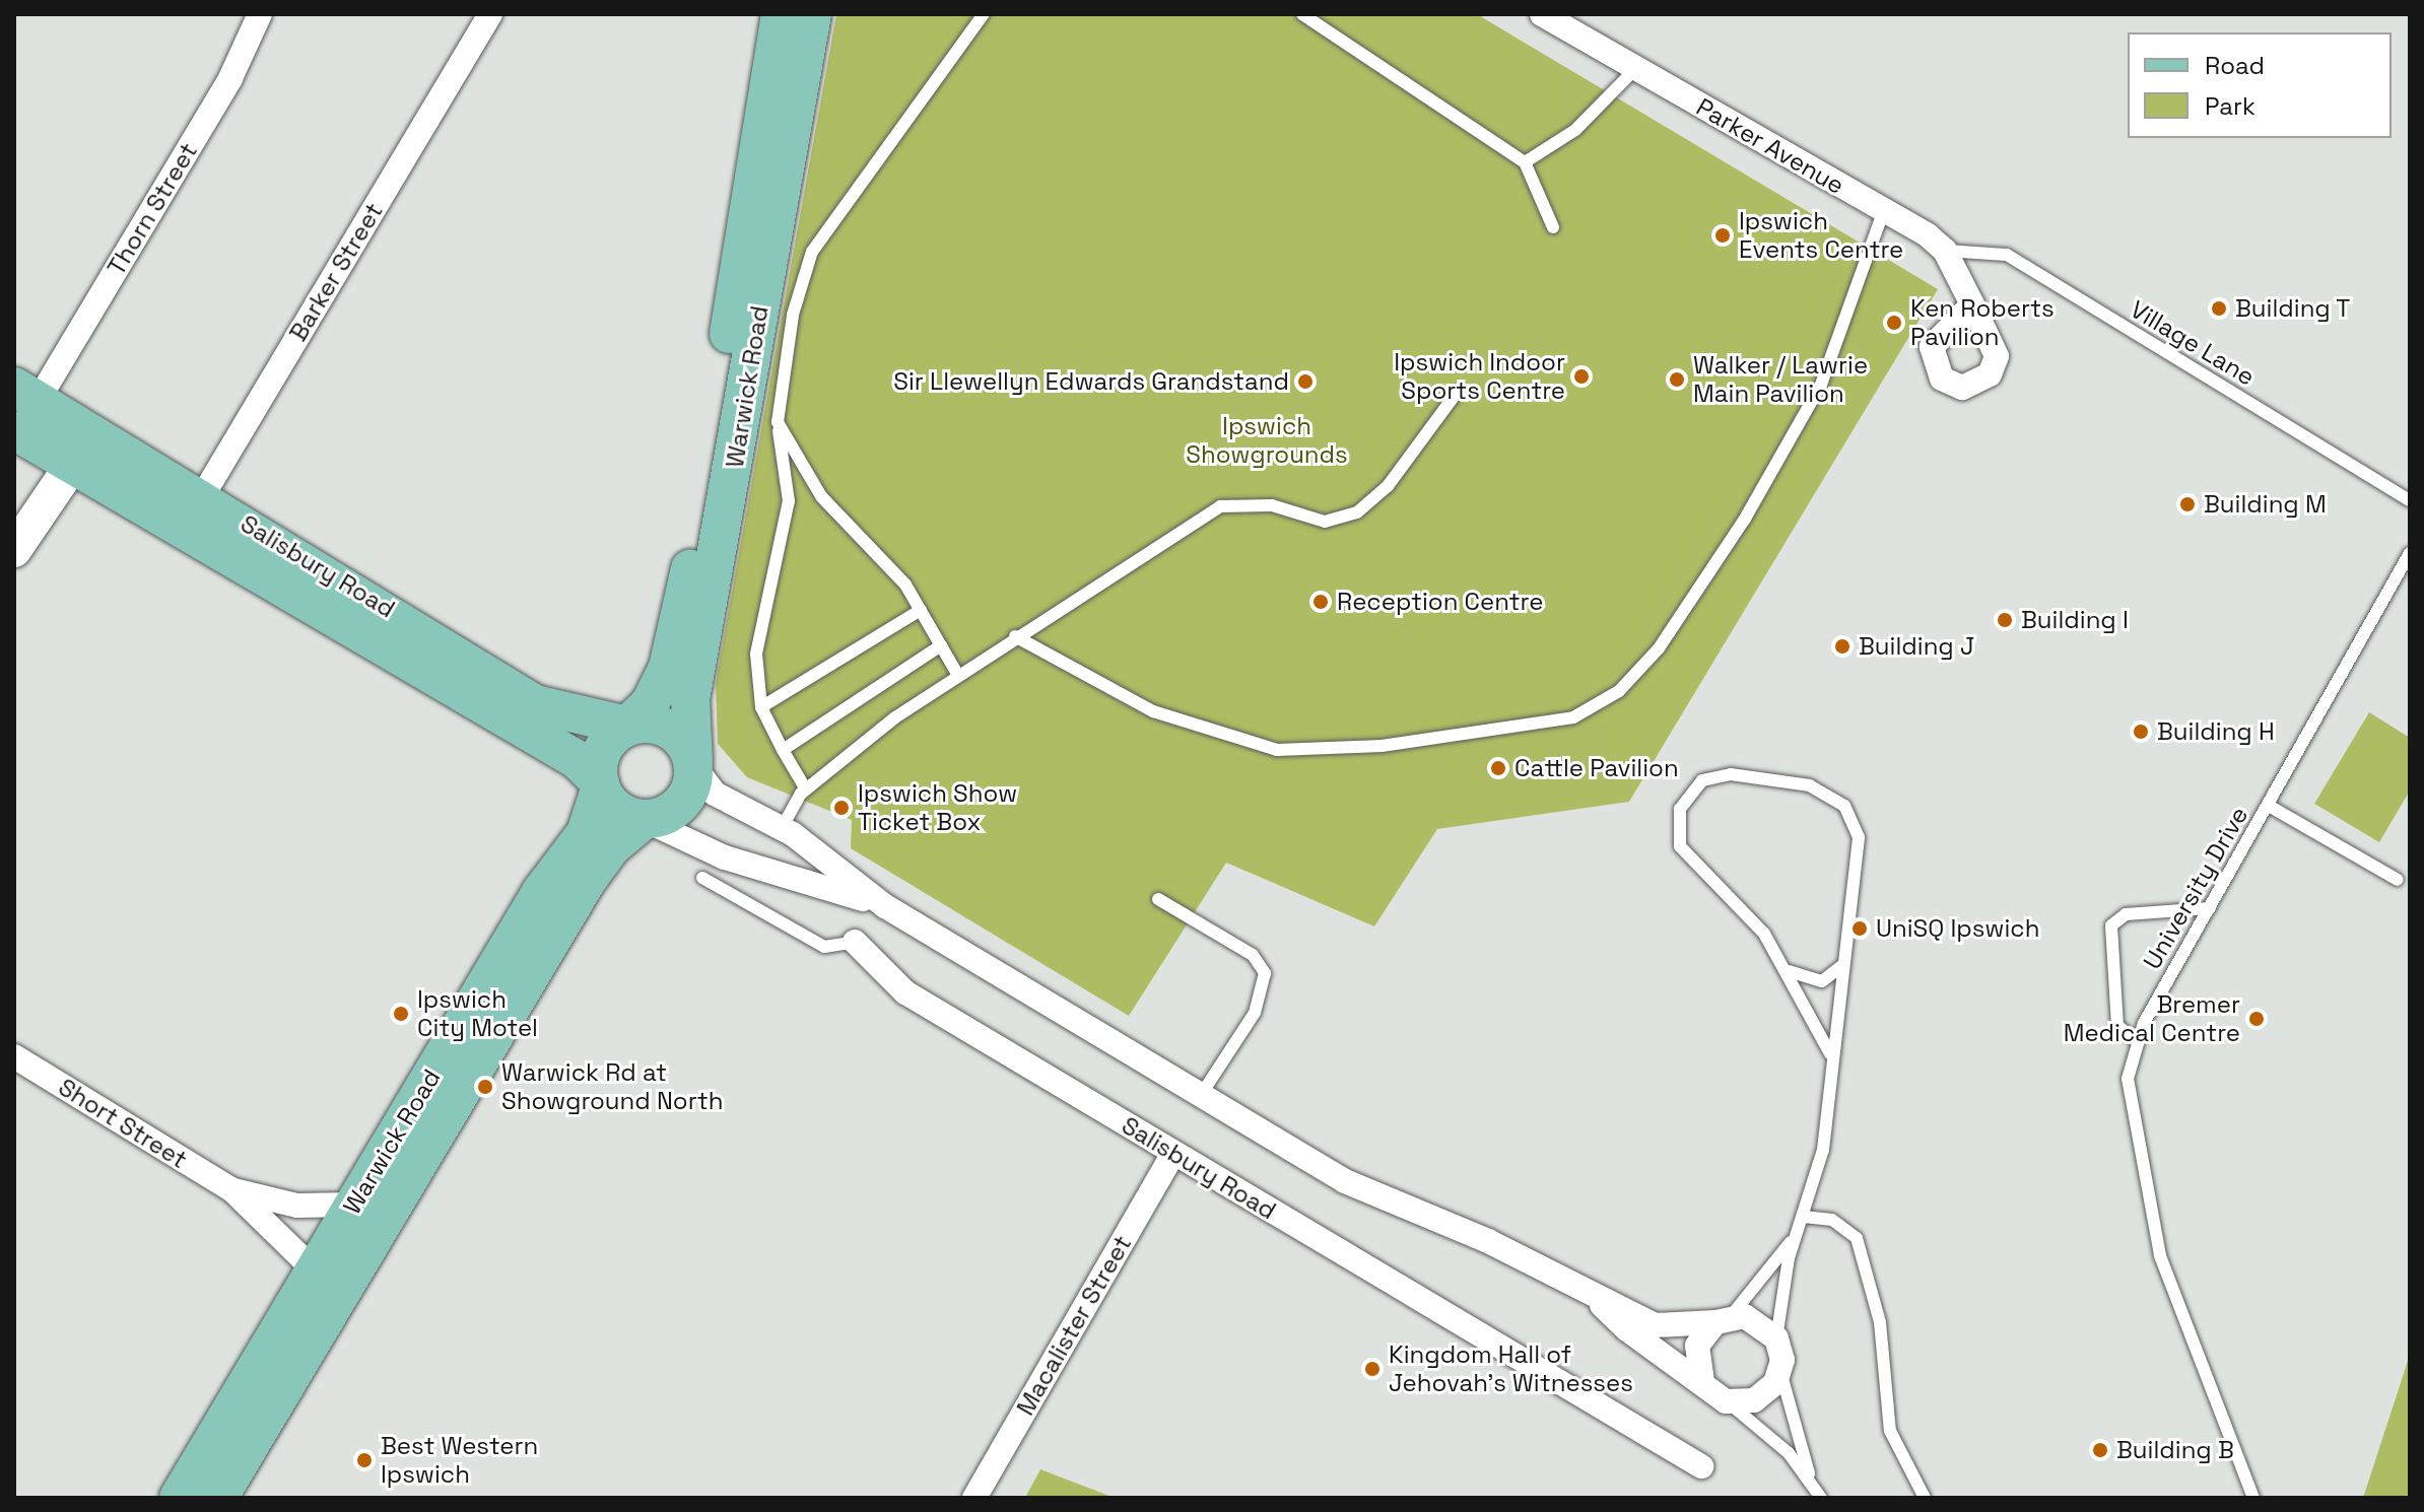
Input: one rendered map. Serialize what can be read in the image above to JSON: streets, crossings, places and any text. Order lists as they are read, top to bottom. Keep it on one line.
{"streets":{"main road":["Warwick Road","Salisbury Road"],"street":["Parker Avenue","Thorn Street","Barker Street","Short Street","Macalister Street"],"lane":["Village Lane","University Drive"]},"crossings":[["Parker Avenue","Village Lane"],["Thorn Street","Salisbury Road"],["Barker Street","Salisbury Road"],["Warwick Road","Salisbury Road"],["Warwick Road","Short Street"],["Salisbury Road","Macalister Street"]],"parks":["Ipswich Showgrounds"],"places":["Ipswich Events Centre","Building T","Ken Roberts Pavilion","Ipswich Indoor Sports Centre","Walker / Lawrie Main Pavilion","Sir Llewellyn Edwards Grandstand","Building M","Reception Centre","Building I","Building J","Building H","Cattle Pavilion","Ipswich Show Ticket Box","UniSQ Ipswich","Ipswich City Motel","Bremer Medical Centre","Warwick Rd at Showground North","Kingdom Hall of Jehovah's Witnesses","Building B","Best Western Ipswich"],"legend":["Road","Park"]}
